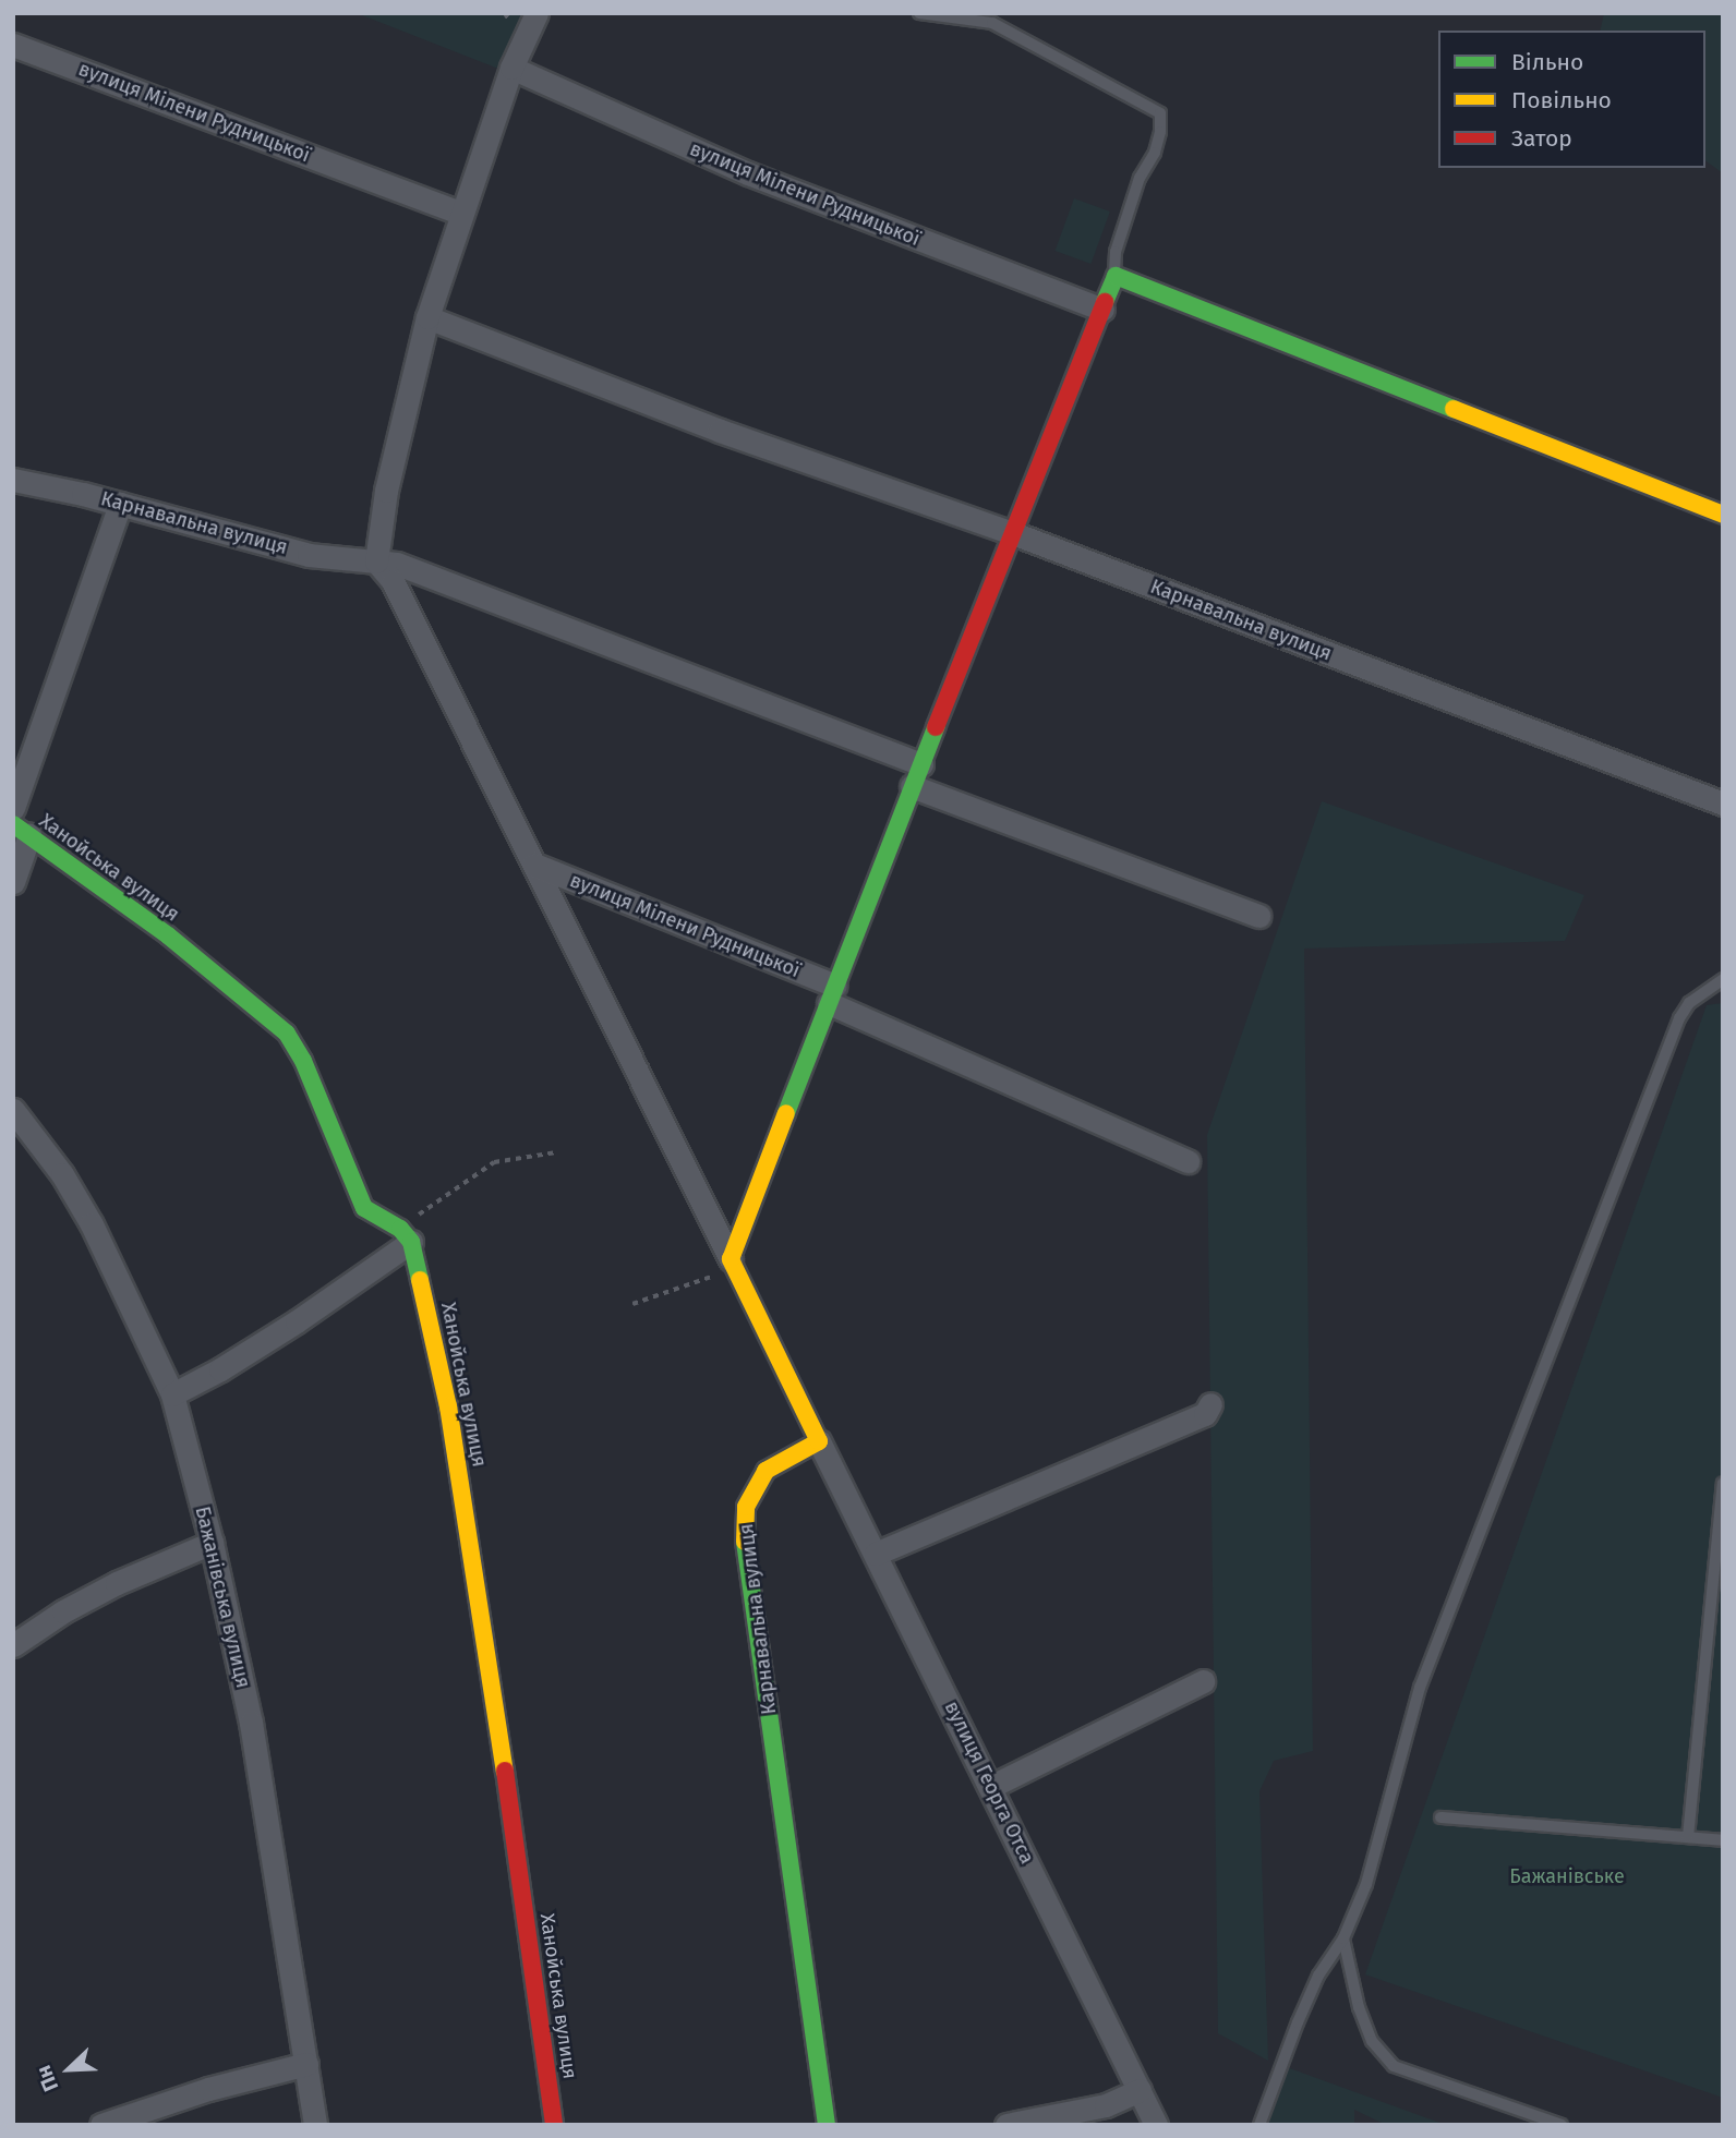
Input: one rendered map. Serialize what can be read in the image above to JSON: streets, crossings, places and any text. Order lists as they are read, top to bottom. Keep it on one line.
{"streets":{"street":["вулиця Мілени Рудницької","Карнавальна вулиця","Ханойська вулиця","Бажанівська вулиця","вулиця Георга Отса"]},"crossings":[["Карнавальна вулиця","вулиця Георга Отса"]],"parks":["Бажанівське"],"legend":["Вільно","Повільно","Затор"],"north":"bottom left"}
